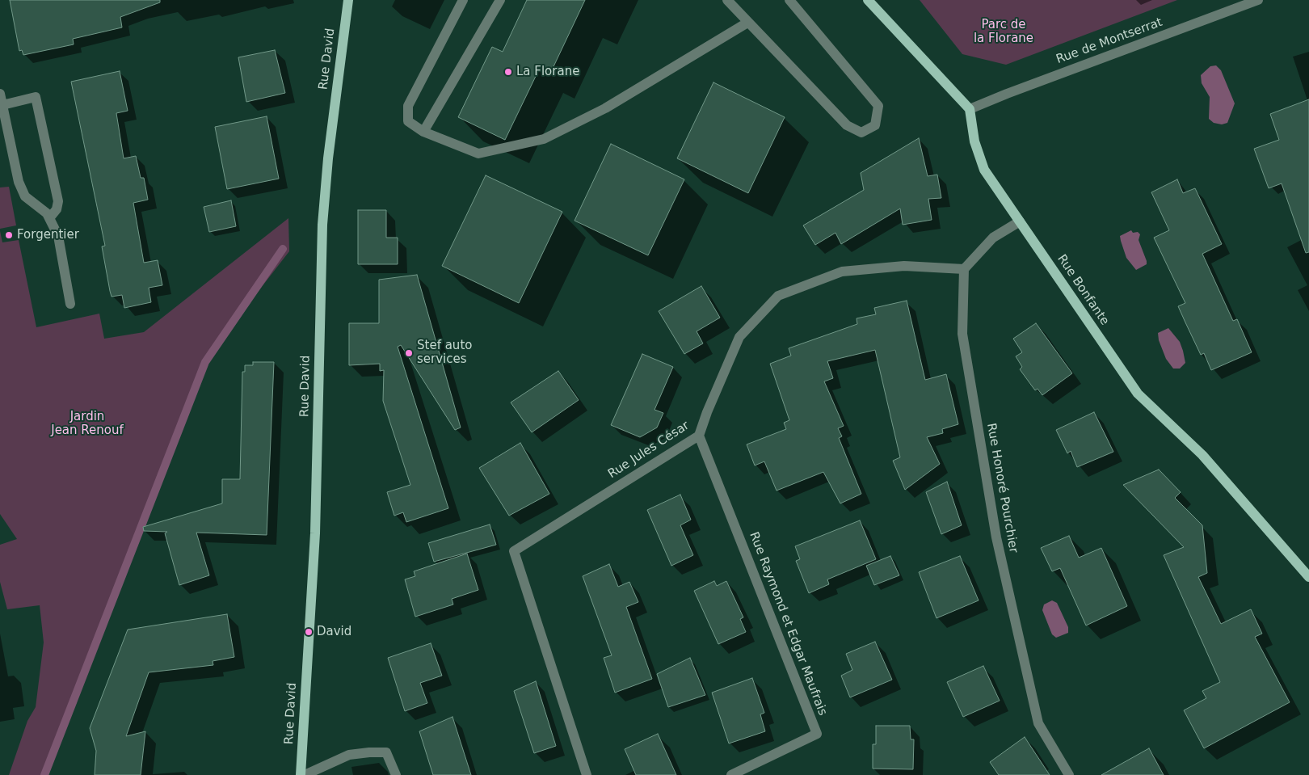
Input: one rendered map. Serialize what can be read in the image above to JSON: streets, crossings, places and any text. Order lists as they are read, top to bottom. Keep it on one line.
{"streets":{"main road":["Rue David","Rue Bonfante"],"street":["Rue de Montserrat","Rue Jules César","Rue Honoré Pourchier","Rue Raymond et Edgar Maufrais"]},"crossings":[["Rue de Montserrat","Rue Bonfante"],["Rue Jules César","Rue Honoré Pourchier"],["Rue Jules César","Rue Raymond et Edgar Maufrais"]],"parks":["Parc de la Florane","Jardin Jean Renouf"],"places":["La Florane","Forgentier","Stef auto services","David"]}
